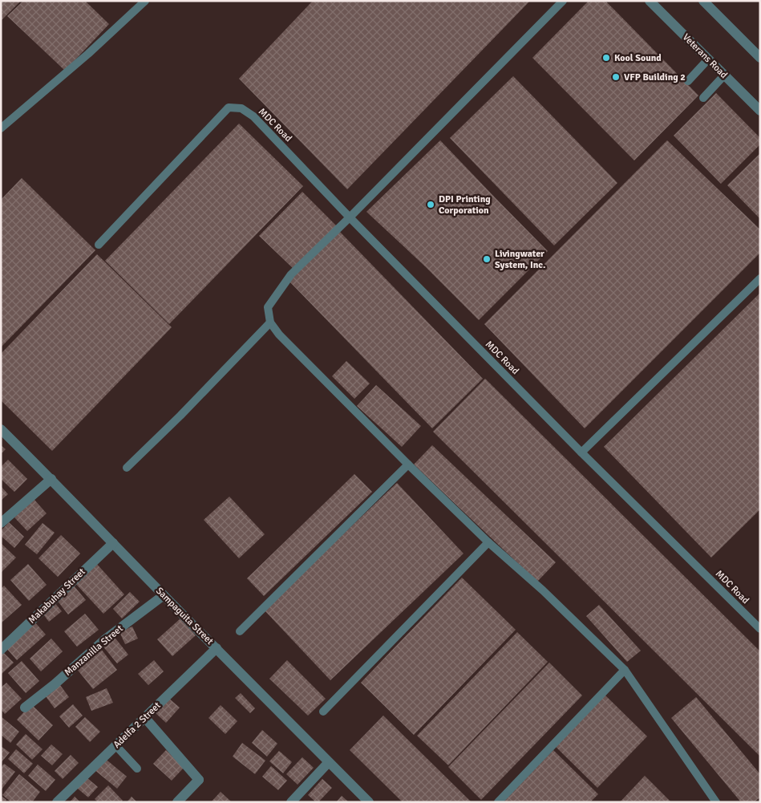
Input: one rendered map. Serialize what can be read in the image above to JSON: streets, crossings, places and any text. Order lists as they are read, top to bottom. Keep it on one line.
{"streets":{"street":["Veterans Road","Makabuhay Street","Sampaguita Street","Manzanilla Street","Adelfa 2 Street"],"lane":["MDC Road"]},"crossings":[["Makabuhay Street","Sampaguita Street"],["Sampaguita Street","Manzanilla Street"],["Sampaguita Street","Adelfa 2 Street"]],"places":["Kool Sound","VFP Building 2","DPI Printing Corporation","Livingwater System, Inc."]}
